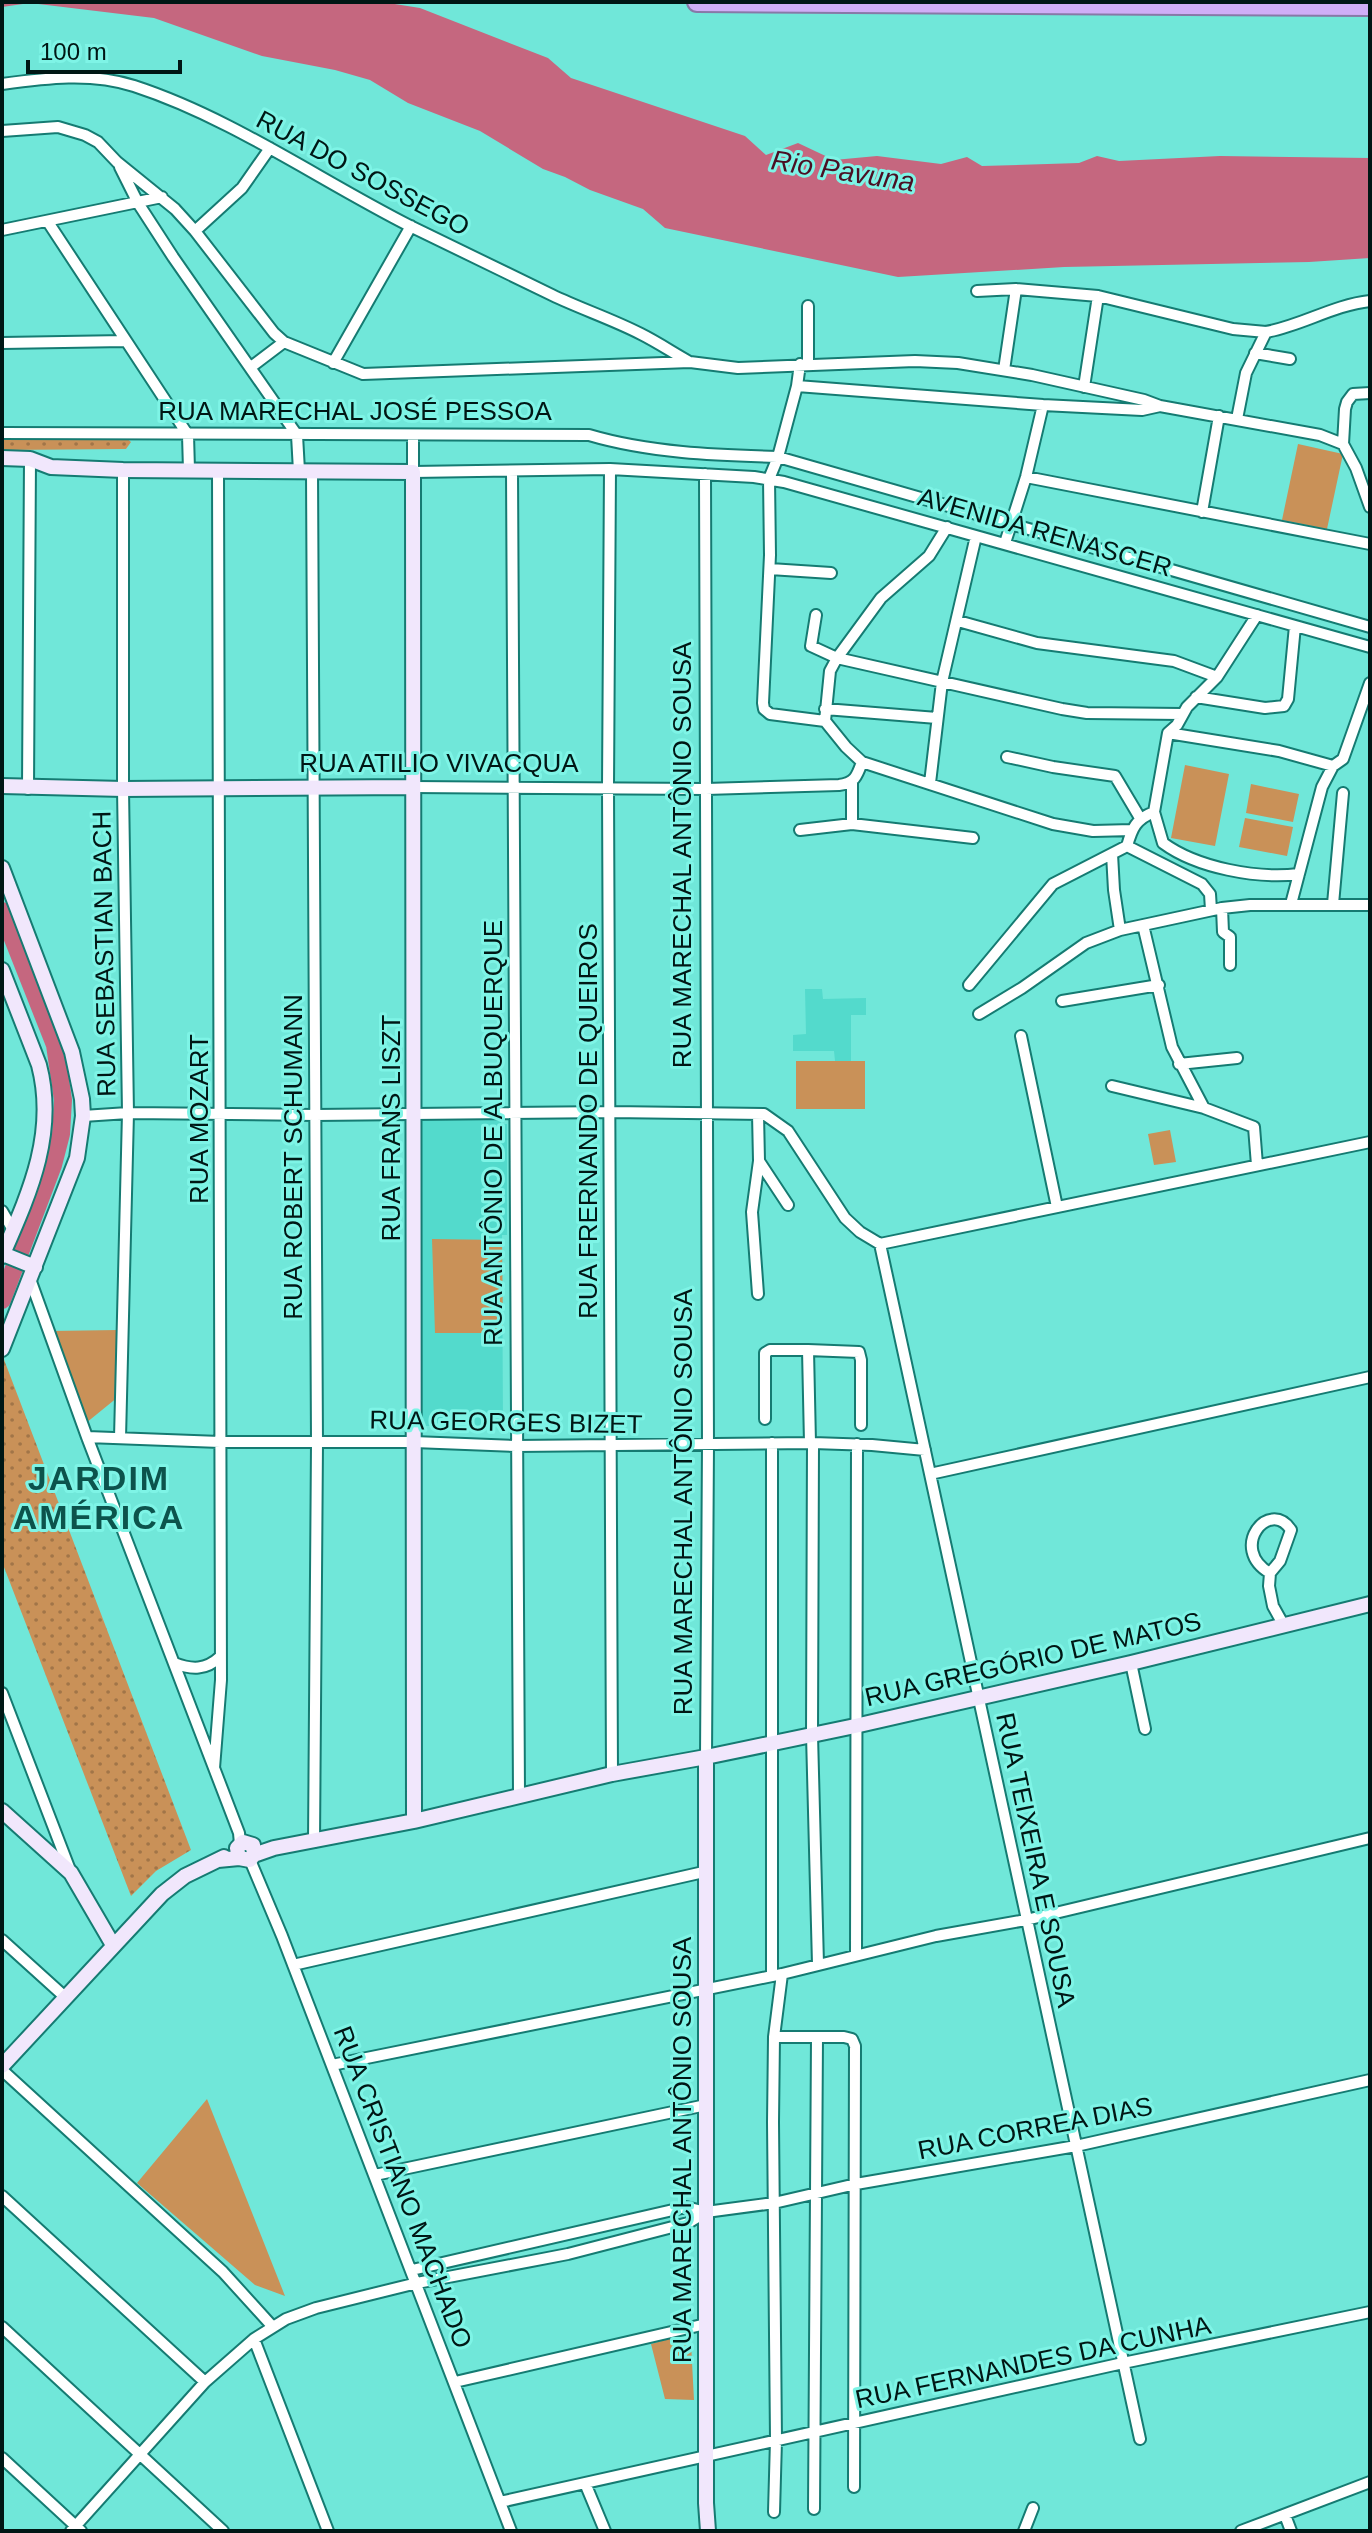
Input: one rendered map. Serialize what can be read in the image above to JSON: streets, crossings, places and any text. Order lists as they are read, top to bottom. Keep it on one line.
{"streets":{"street":["RUA DO SOSSEGO","RUA MARECHAL JOSÉ PESSOA","AVENIDA RENASCER","RUA ATILIO VIVACQUA","RUA MARECHAL ANTÔNIO SOUSA","RUA SEBASTIAN BACH","RUA MOZART","RUA FRERNANDO DE QUEIROS","RUA FRANS LISZT","RUA ANTÔNIO DE ALBUQUERQUE","RUA ROBERT SCHUMANN","RUA GEORGES BIZET","RUA GREGÓRIO DE MATOS","RUA TEIXEIRA E SOUSA","RUA CORREA DIAS","RUA CRISTIANO MACHADO","RUA FERNANDES DA CUNHA"]},"crossings":[["RUA MARECHAL JOSÉ PESSOA","AVENIDA RENASCER"],["RUA MARECHAL JOSÉ PESSOA","RUA FRANS LISZT"],["RUA MARECHAL JOSÉ PESSOA","RUA ROBERT SCHUMANN"],["AVENIDA RENASCER","RUA MARECHAL ANTÔNIO SOUSA"],["RUA ATILIO VIVACQUA","RUA MARECHAL ANTÔNIO SOUSA"],["RUA ATILIO VIVACQUA","RUA SEBASTIAN BACH"],["RUA ATILIO VIVACQUA","RUA MOZART"],["RUA ATILIO VIVACQUA","RUA FRERNANDO DE QUEIROS"],["RUA ATILIO VIVACQUA","RUA FRANS LISZT"],["RUA ATILIO VIVACQUA","RUA ANTÔNIO DE ALBUQUERQUE"],["RUA ATILIO VIVACQUA","RUA ROBERT SCHUMANN"],["RUA MARECHAL ANTÔNIO SOUSA","RUA GEORGES BIZET"],["RUA MARECHAL ANTÔNIO SOUSA","RUA GREGÓRIO DE MATOS"],["RUA MARECHAL ANTÔNIO SOUSA","RUA CORREA DIAS"],["RUA MARECHAL ANTÔNIO SOUSA","RUA FERNANDES DA CUNHA"],["RUA SEBASTIAN BACH","RUA GEORGES BIZET"],["RUA MOZART","RUA GEORGES BIZET"],["RUA MOZART","RUA CRISTIANO MACHADO"],["RUA FRERNANDO DE QUEIROS","RUA GEORGES BIZET"],["RUA FRERNANDO DE QUEIROS","RUA GREGÓRIO DE MATOS"],["RUA FRANS LISZT","RUA GEORGES BIZET"],["RUA FRANS LISZT","RUA GREGÓRIO DE MATOS"],["RUA ANTÔNIO DE ALBUQUERQUE","RUA GEORGES BIZET"],["RUA ANTÔNIO DE ALBUQUERQUE","RUA GREGÓRIO DE MATOS"],["RUA ROBERT SCHUMANN","RUA GEORGES BIZET"],["RUA ROBERT SCHUMANN","RUA GREGÓRIO DE MATOS"],["RUA GEORGES BIZET","RUA TEIXEIRA E SOUSA"],["RUA GEORGES BIZET","RUA CRISTIANO MACHADO"],["RUA GREGÓRIO DE MATOS","RUA TEIXEIRA E SOUSA"],["RUA GREGÓRIO DE MATOS","RUA CRISTIANO MACHADO"],["RUA TEIXEIRA E SOUSA","RUA CORREA DIAS"],["RUA TEIXEIRA E SOUSA","RUA FERNANDES DA CUNHA"],["RUA CRISTIANO MACHADO","RUA FERNANDES DA CUNHA"]],"districts":["JARDIM AMÉRICA"],"water":["Rio Pavuna"],"scale_bar":"100 m"}
